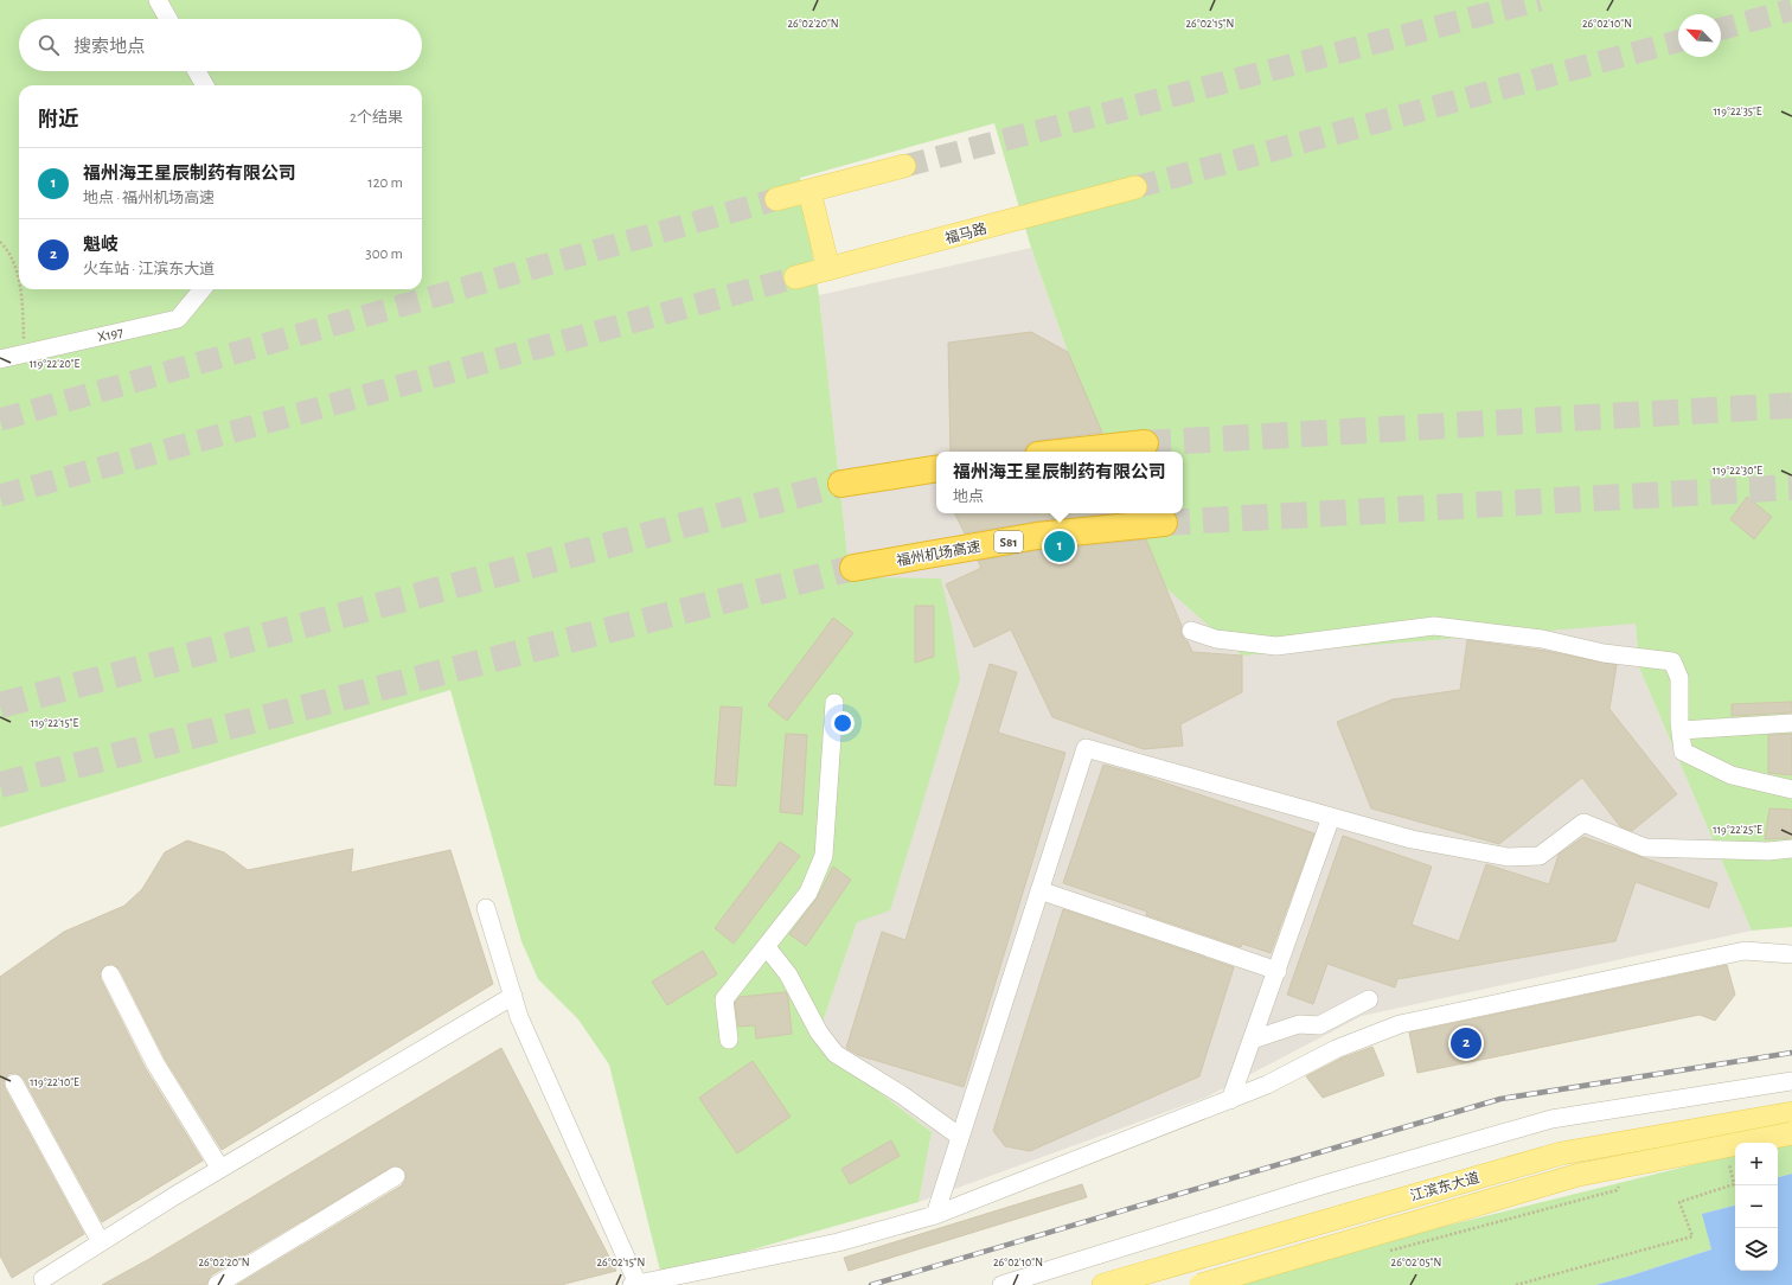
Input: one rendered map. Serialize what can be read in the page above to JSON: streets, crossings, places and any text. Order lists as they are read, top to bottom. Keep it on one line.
{"streets":{"highway":["S81","福州机场高速"],"main road":["福马路","江滨东大道"],"street":["X197"]},"north":"top left","page":{"search":"搜索地点","heading":["附近","2个结果"],"list":[{"mark":"1","name":"福州海王星辰制药有限公司","note":"地点 · 福州机场高速","value":"120 m"},{"mark":"2","name":"魁岐","note":"火车站 · 江滨东大道","value":"300 m"}],"popup":["福州海王星辰制药有限公司","地点"],"pins":["1","2"],"map_buttons":["+","−"]},"coordinates":["26°02'20\"N","26°02'15\"N","26°02'10\"N","119°22'35\"E","119°22'20\"E","119°22'30\"E","119°22'15\"E","119°22'25\"E","119°22'10\"E","26°02'05\"N"]}
